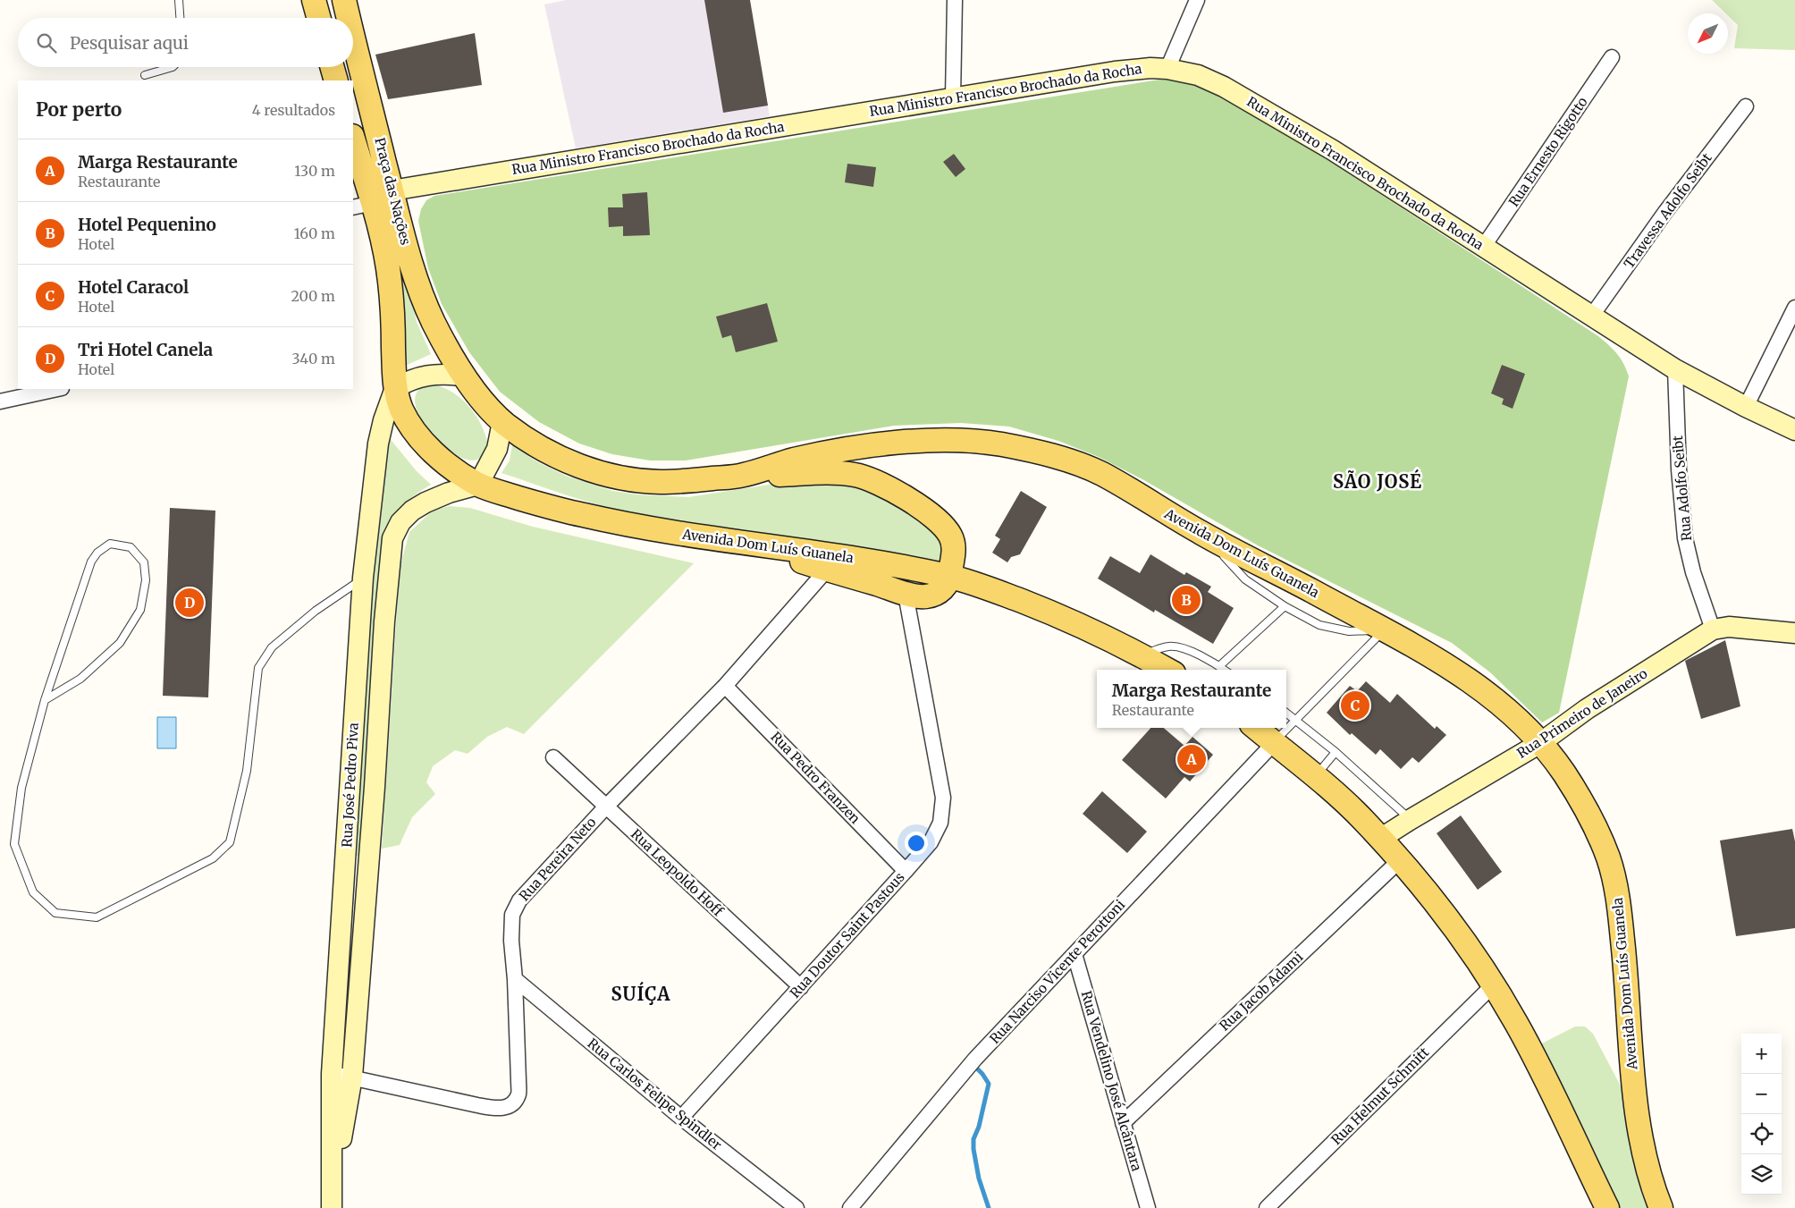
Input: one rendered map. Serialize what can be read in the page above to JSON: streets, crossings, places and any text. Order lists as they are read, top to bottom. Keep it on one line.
{"streets":{"main road":["Praça das Nações","Avenida Dom Luís Guanela"],"street":["Rua Ministro Francisco Brochado da Rocha","Rua Ernesto Rigotto","Travessa Adolfo Seibt","Rua Adolfo Seibt","Rua Primeiro de Janeiro","Rua Pedro Franzen","Rua José Pedro Piva","Rua Pereira Neto","Rua Leopoldo Hoff","Rua Doutor Saint Pastous","Rua Narciso Vicente Perottoni","Rua Jacob Adami","Rua Vendelino José Alcântara","Rua Carlos Felipe Spindler","Rua Helmut Schmitt"]},"crossings":[["Rua Ministro Francisco Brochado da Rocha","Rua Ernesto Rigotto"],["Rua Ministro Francisco Brochado da Rocha","Praça das Nações"],["Rua Ministro Francisco Brochado da Rocha","Travessa Adolfo Seibt"],["Rua Ministro Francisco Brochado da Rocha","Rua Adolfo Seibt"],["Praça das Nações","Avenida Dom Luís Guanela"],["Rua Adolfo Seibt","Rua Primeiro de Janeiro"],["Avenida Dom Luís Guanela","Rua Primeiro de Janeiro"],["Avenida Dom Luís Guanela","Rua José Pedro Piva"],["Rua Pedro Franzen","Rua Pereira Neto"],["Rua Pedro Franzen","Rua Doutor Saint Pastous"],["Rua José Pedro Piva","Rua Pereira Neto"],["Rua Pereira Neto","Rua Leopoldo Hoff"],["Rua Pereira Neto","Rua Carlos Felipe Spindler"],["Rua Leopoldo Hoff","Rua Doutor Saint Pastous"],["Rua Doutor Saint Pastous","Rua Carlos Felipe Spindler"],["Rua Narciso Vicente Perottoni","Rua Vendelino José Alcântara"],["Rua Jacob Adami","Rua Vendelino José Alcântara"]],"districts":["SÃO JOSÉ","SUÍÇA"],"north":"bottom left","page":{"search":"Pesquisar aqui","heading":["Por perto","4 resultados"],"list":[{"mark":"A","name":"Marga Restaurante","note":"Restaurante","value":"130 m"},{"mark":"B","name":"Hotel Pequenino","note":"Hotel","value":"160 m"},{"mark":"C","name":"Hotel Caracol","note":"Hotel","value":"200 m"},{"mark":"D","name":"Tri Hotel Canela","note":"Hotel","value":"340 m"}],"pins":["B","D","C","A"],"popup":["Marga Restaurante","Restaurante"],"map_buttons":["+","−"]}}
